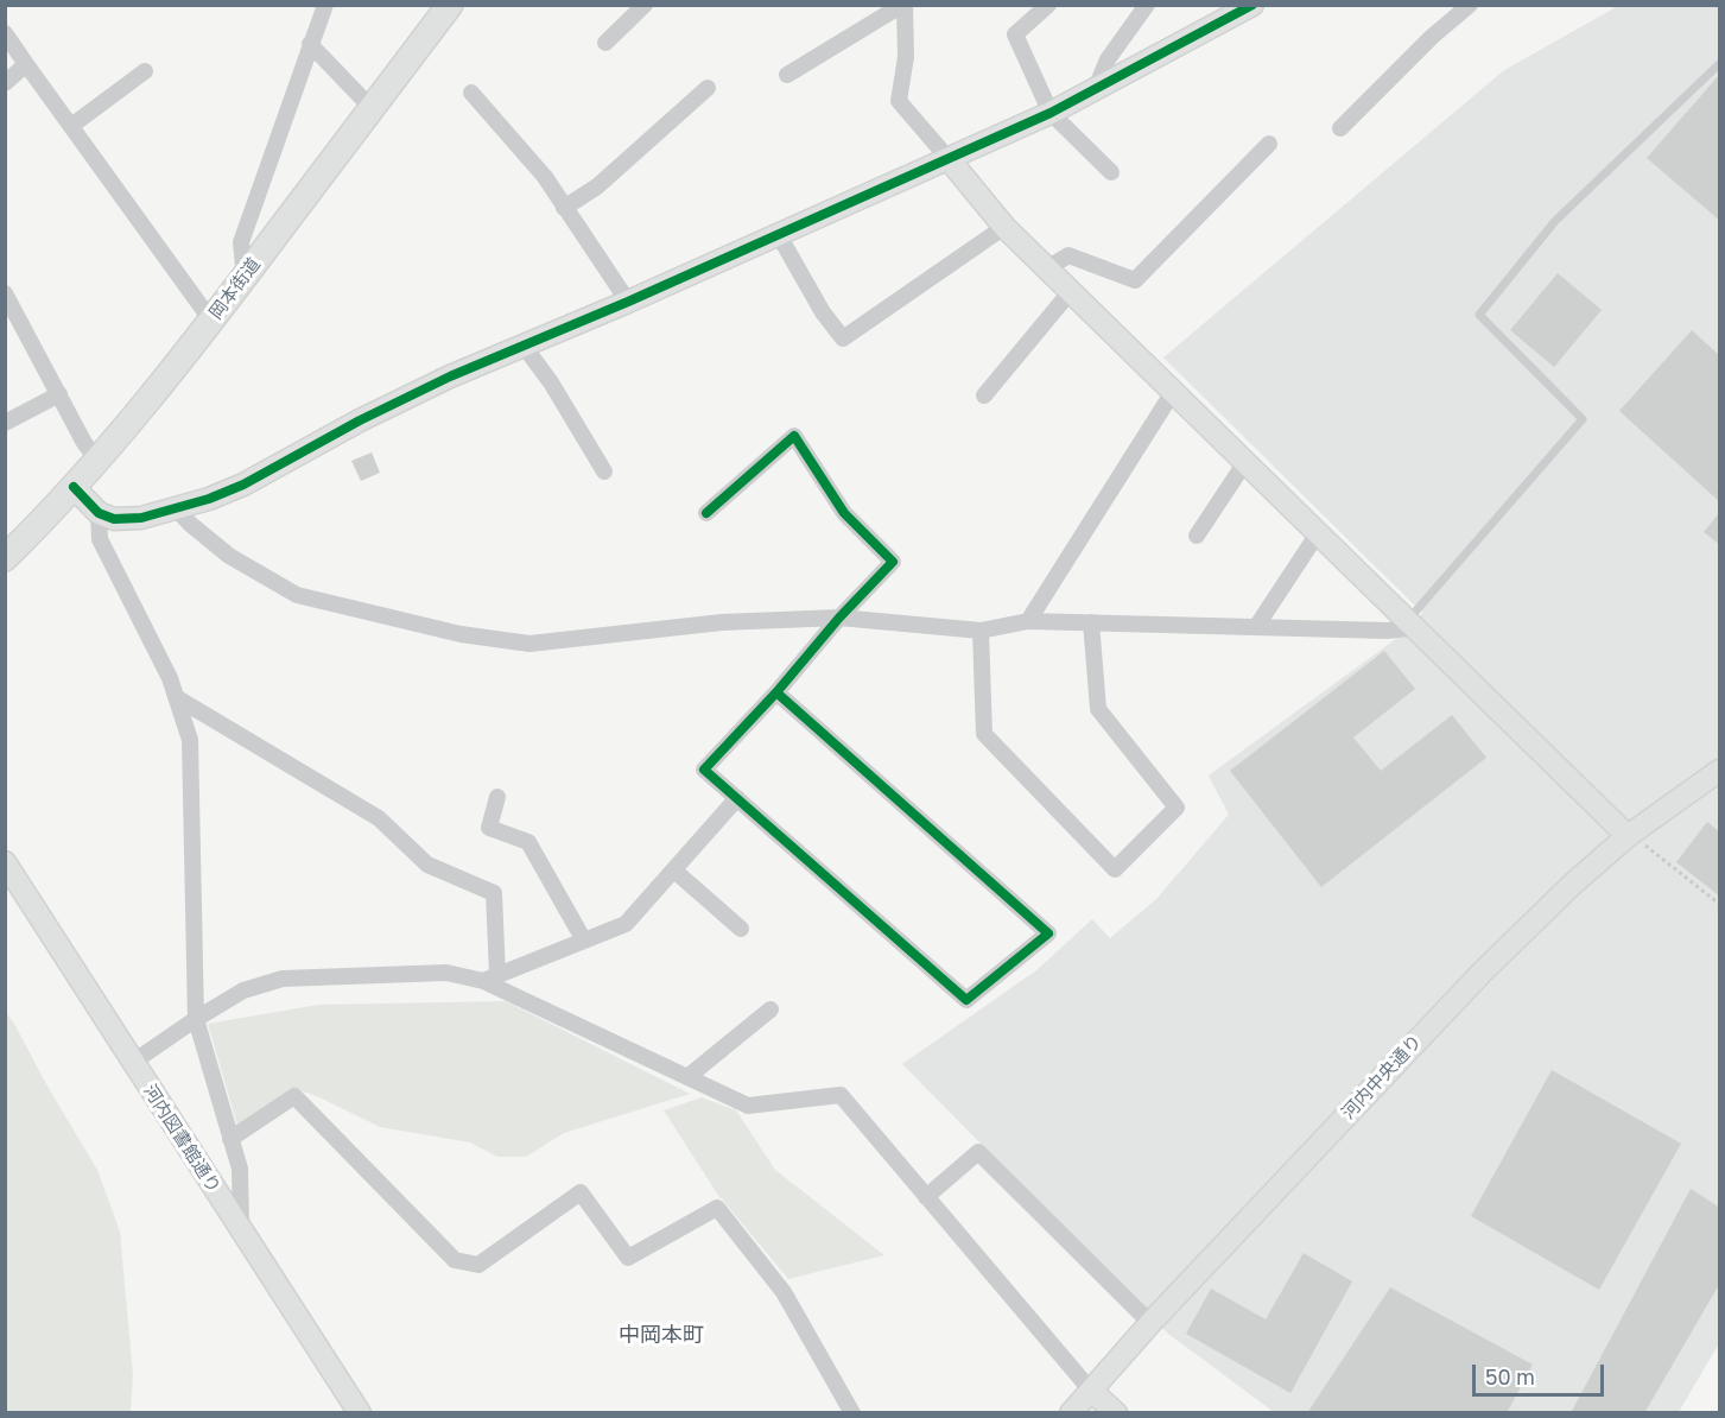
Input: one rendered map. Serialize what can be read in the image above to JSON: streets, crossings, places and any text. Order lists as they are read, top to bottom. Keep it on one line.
{"streets":{"main road":["岡本街道"],"street":["河内中央通り","河内図書館通り"]},"districts":["中岡本町"],"scale_bar":"50 m"}
